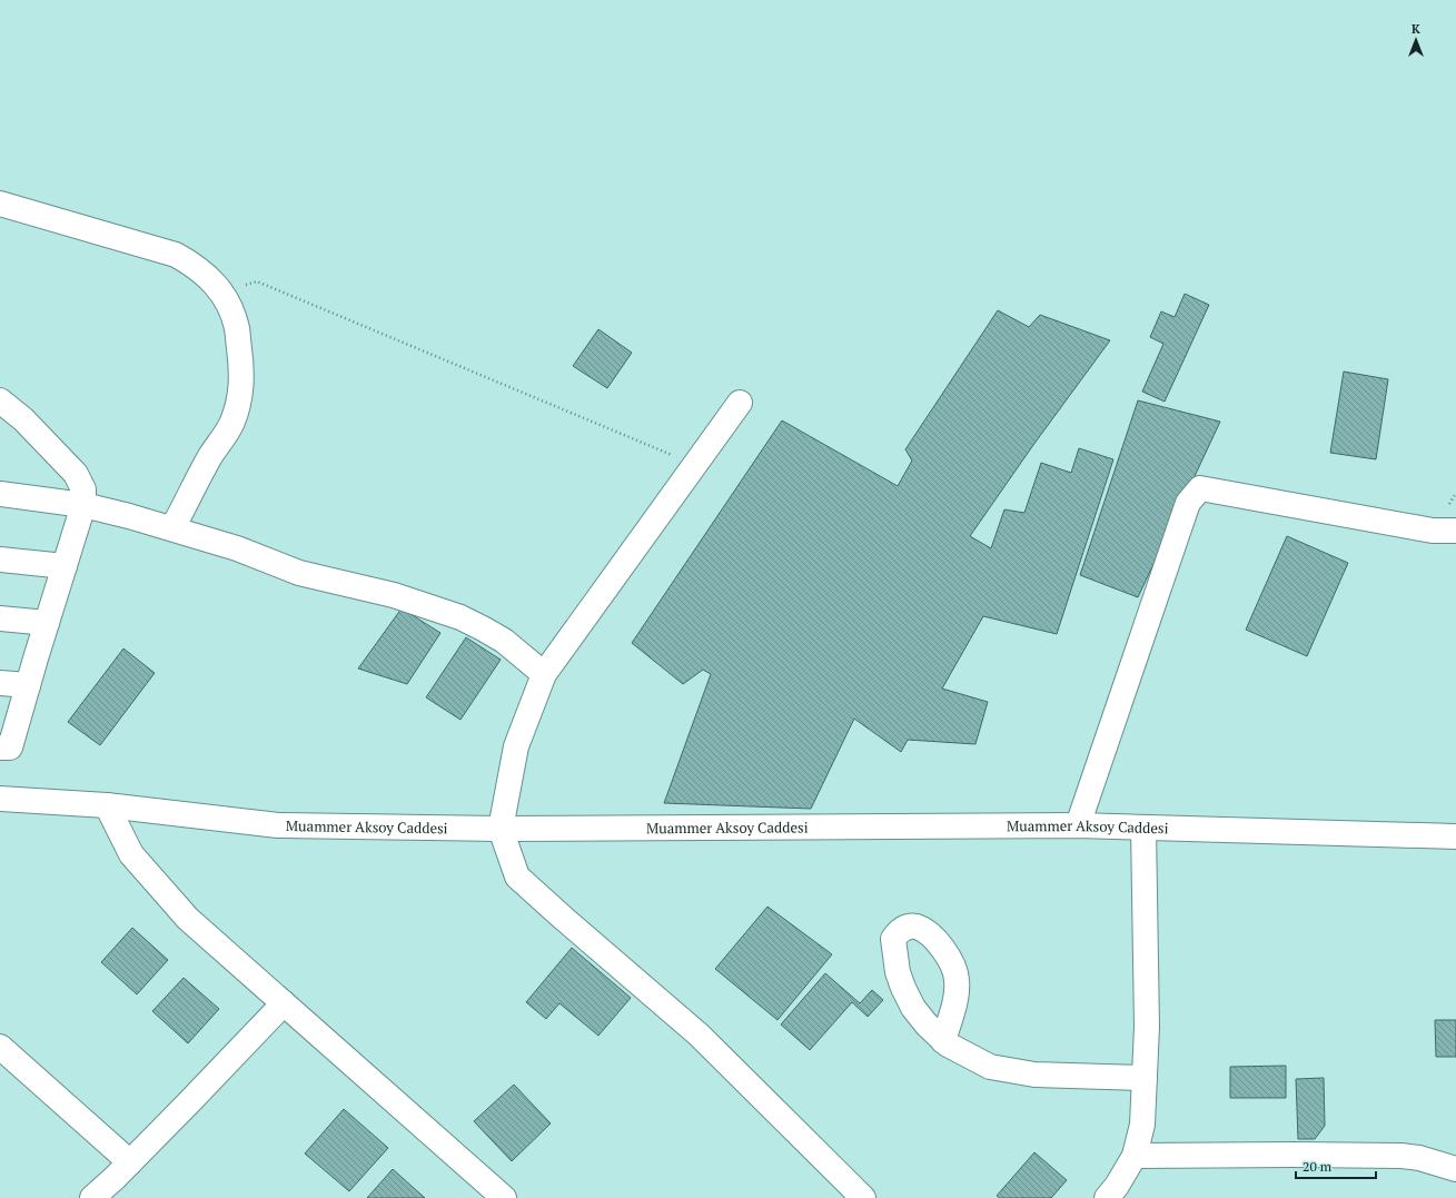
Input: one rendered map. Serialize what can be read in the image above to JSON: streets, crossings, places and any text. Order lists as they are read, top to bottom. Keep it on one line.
{"streets":{"street":["Muammer Aksoy Caddesi"]},"scale_bar":"20 m","north":"top"}
